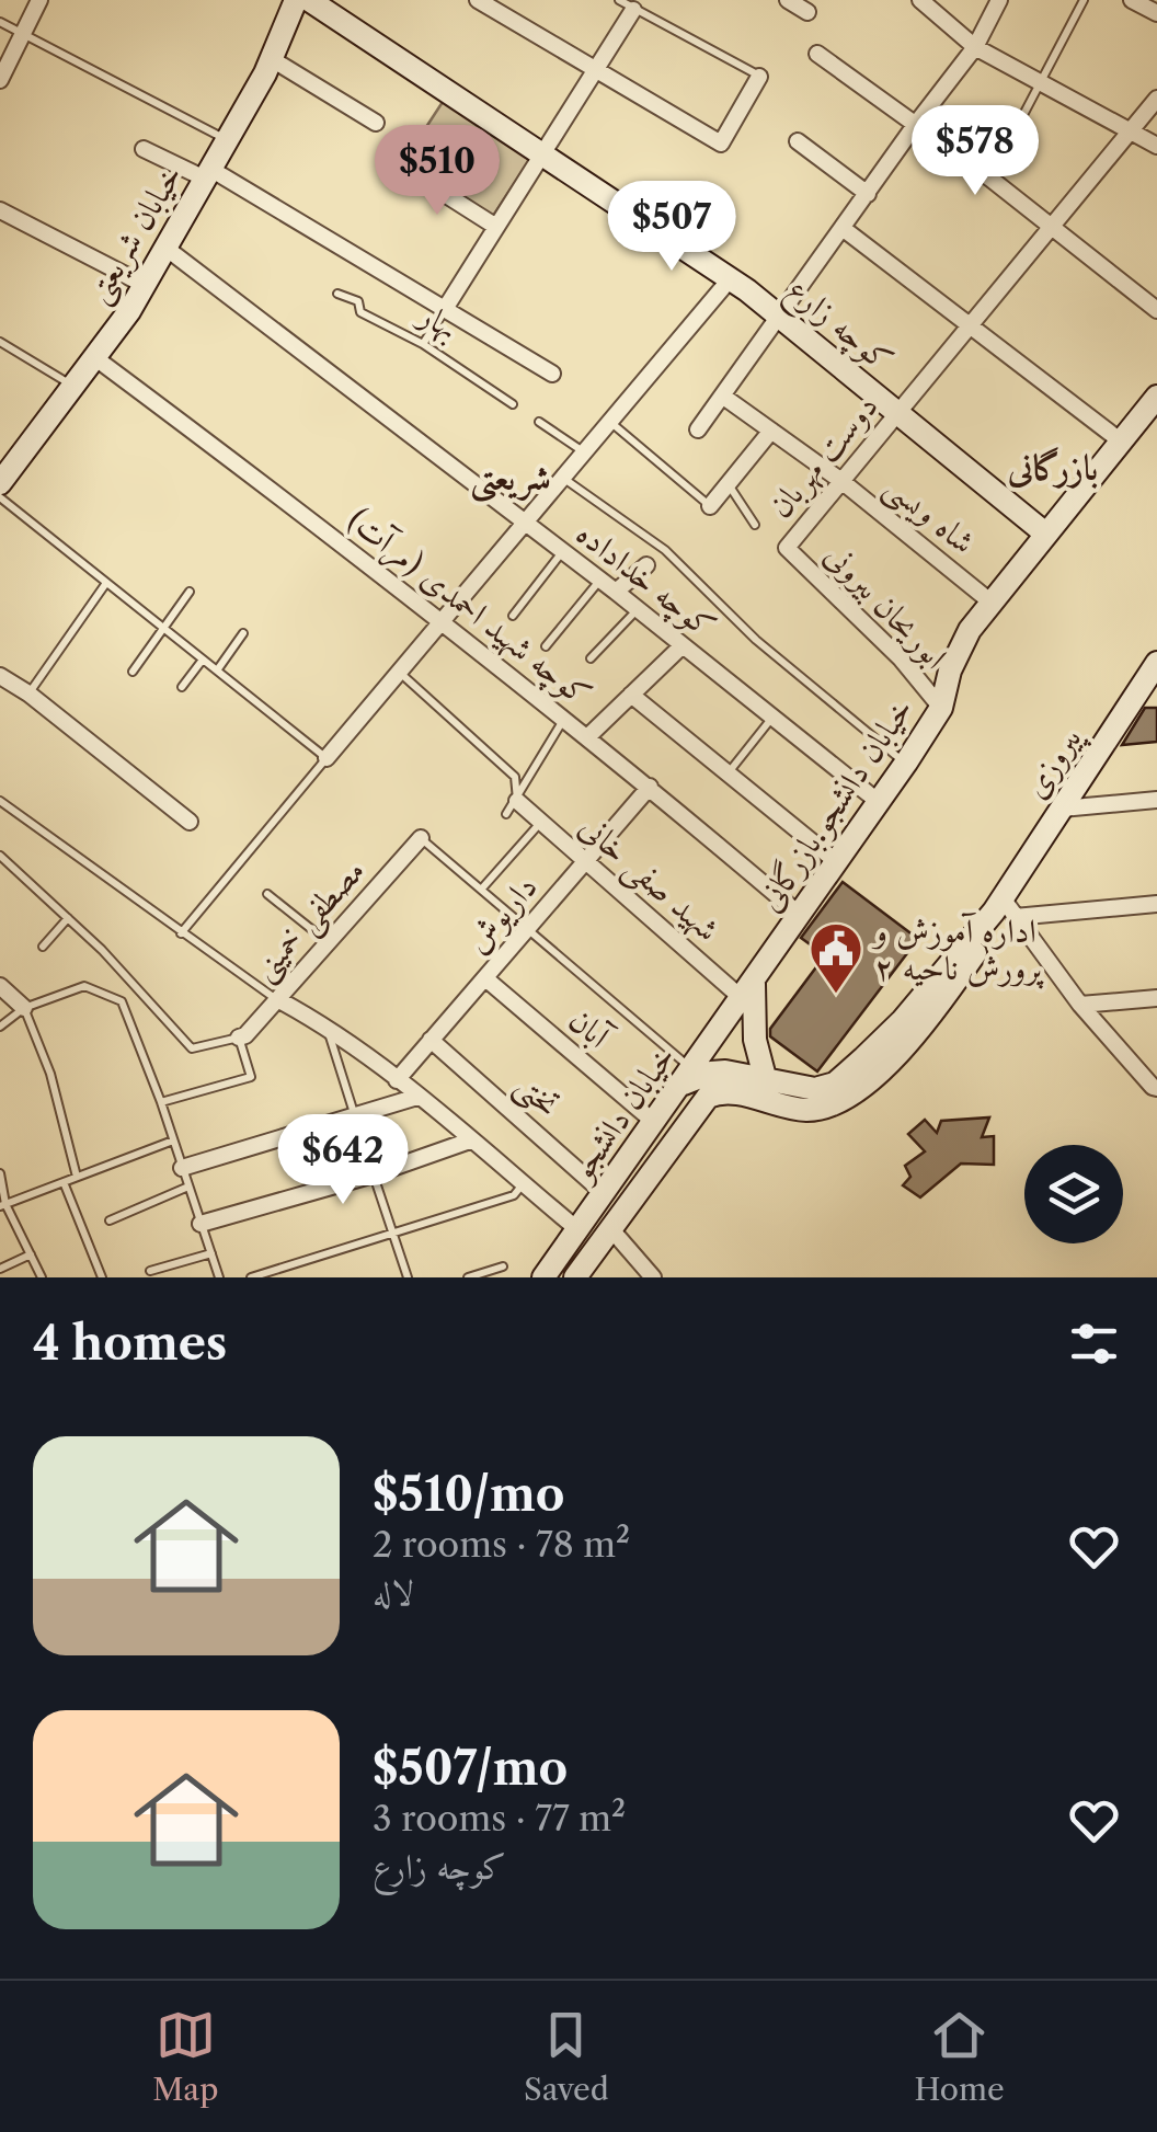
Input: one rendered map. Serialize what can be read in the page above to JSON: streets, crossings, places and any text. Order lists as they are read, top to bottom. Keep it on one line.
{"streets":{"main road":["خیابان شریعتی","کوچه زارع","پیروزی","خیابان دانشجو.بازرگانی","خیابان دانشجو"],"street":["دوست مهربان","شاه ویسی","کوچه خداداده","ابوریحان بیرونی","کوچه شهید احمدی (مرآت)","شهید صفی خانی","داریوش","مصطفی خمینی","آبان","تختی"],"lane":["بهار"]},"crossings":[["خیابان شریعتی","کوچه خداداده"],["خیابان شریعتی","کوچه شهید احمدی (مرآت)"],["کوچه زارع","دوست مهربان"],["کوچه زارع","خیابان دانشجو.بازرگانی"],["دوست مهربان","شاه ویسی"],["دوست مهربان","ابوریحان بیرونی"],["شاه ویسی","خیابان دانشجو.بازرگانی"],["کوچه خداداده","خیابان دانشجو.بازرگانی"],["ابوریحان بیرونی","خیابان دانشجو.بازرگانی"],["کوچه شهید احمدی (مرآت)","خیابان دانشجو.بازرگانی"],["کوچه شهید احمدی (مرآت)","داریوش"],["پیروزی","خیابان دانشجو"],["خیابان دانشجو.بازرگانی","شهید صفی خانی"],["خیابان دانشجو.بازرگانی","خیابان دانشجو"],["شهید صفی خانی","داریوش"],["شهید صفی خانی","خیابان دانشجو"],["داریوش","آبان"],["داریوش","تختی"],["آبان","خیابان دانشجو"],["تختی","خیابان دانشجو"]],"districts":["بازرگانی","شریعتی"],"places":{"public building":["اداره آموزش و پرورش ناحیه ۲"]},"page":{"price":["$578","$510","$507","$642"],"heading":"4 homes","list":[{"name":"$510/mo","note":"2 rooms · 78 m² · لاله"},{"name":"$507/mo","note":"3 rooms · 77 m² · کوچه زارع"}],"tabs":["Map","Saved","Home"]}}
